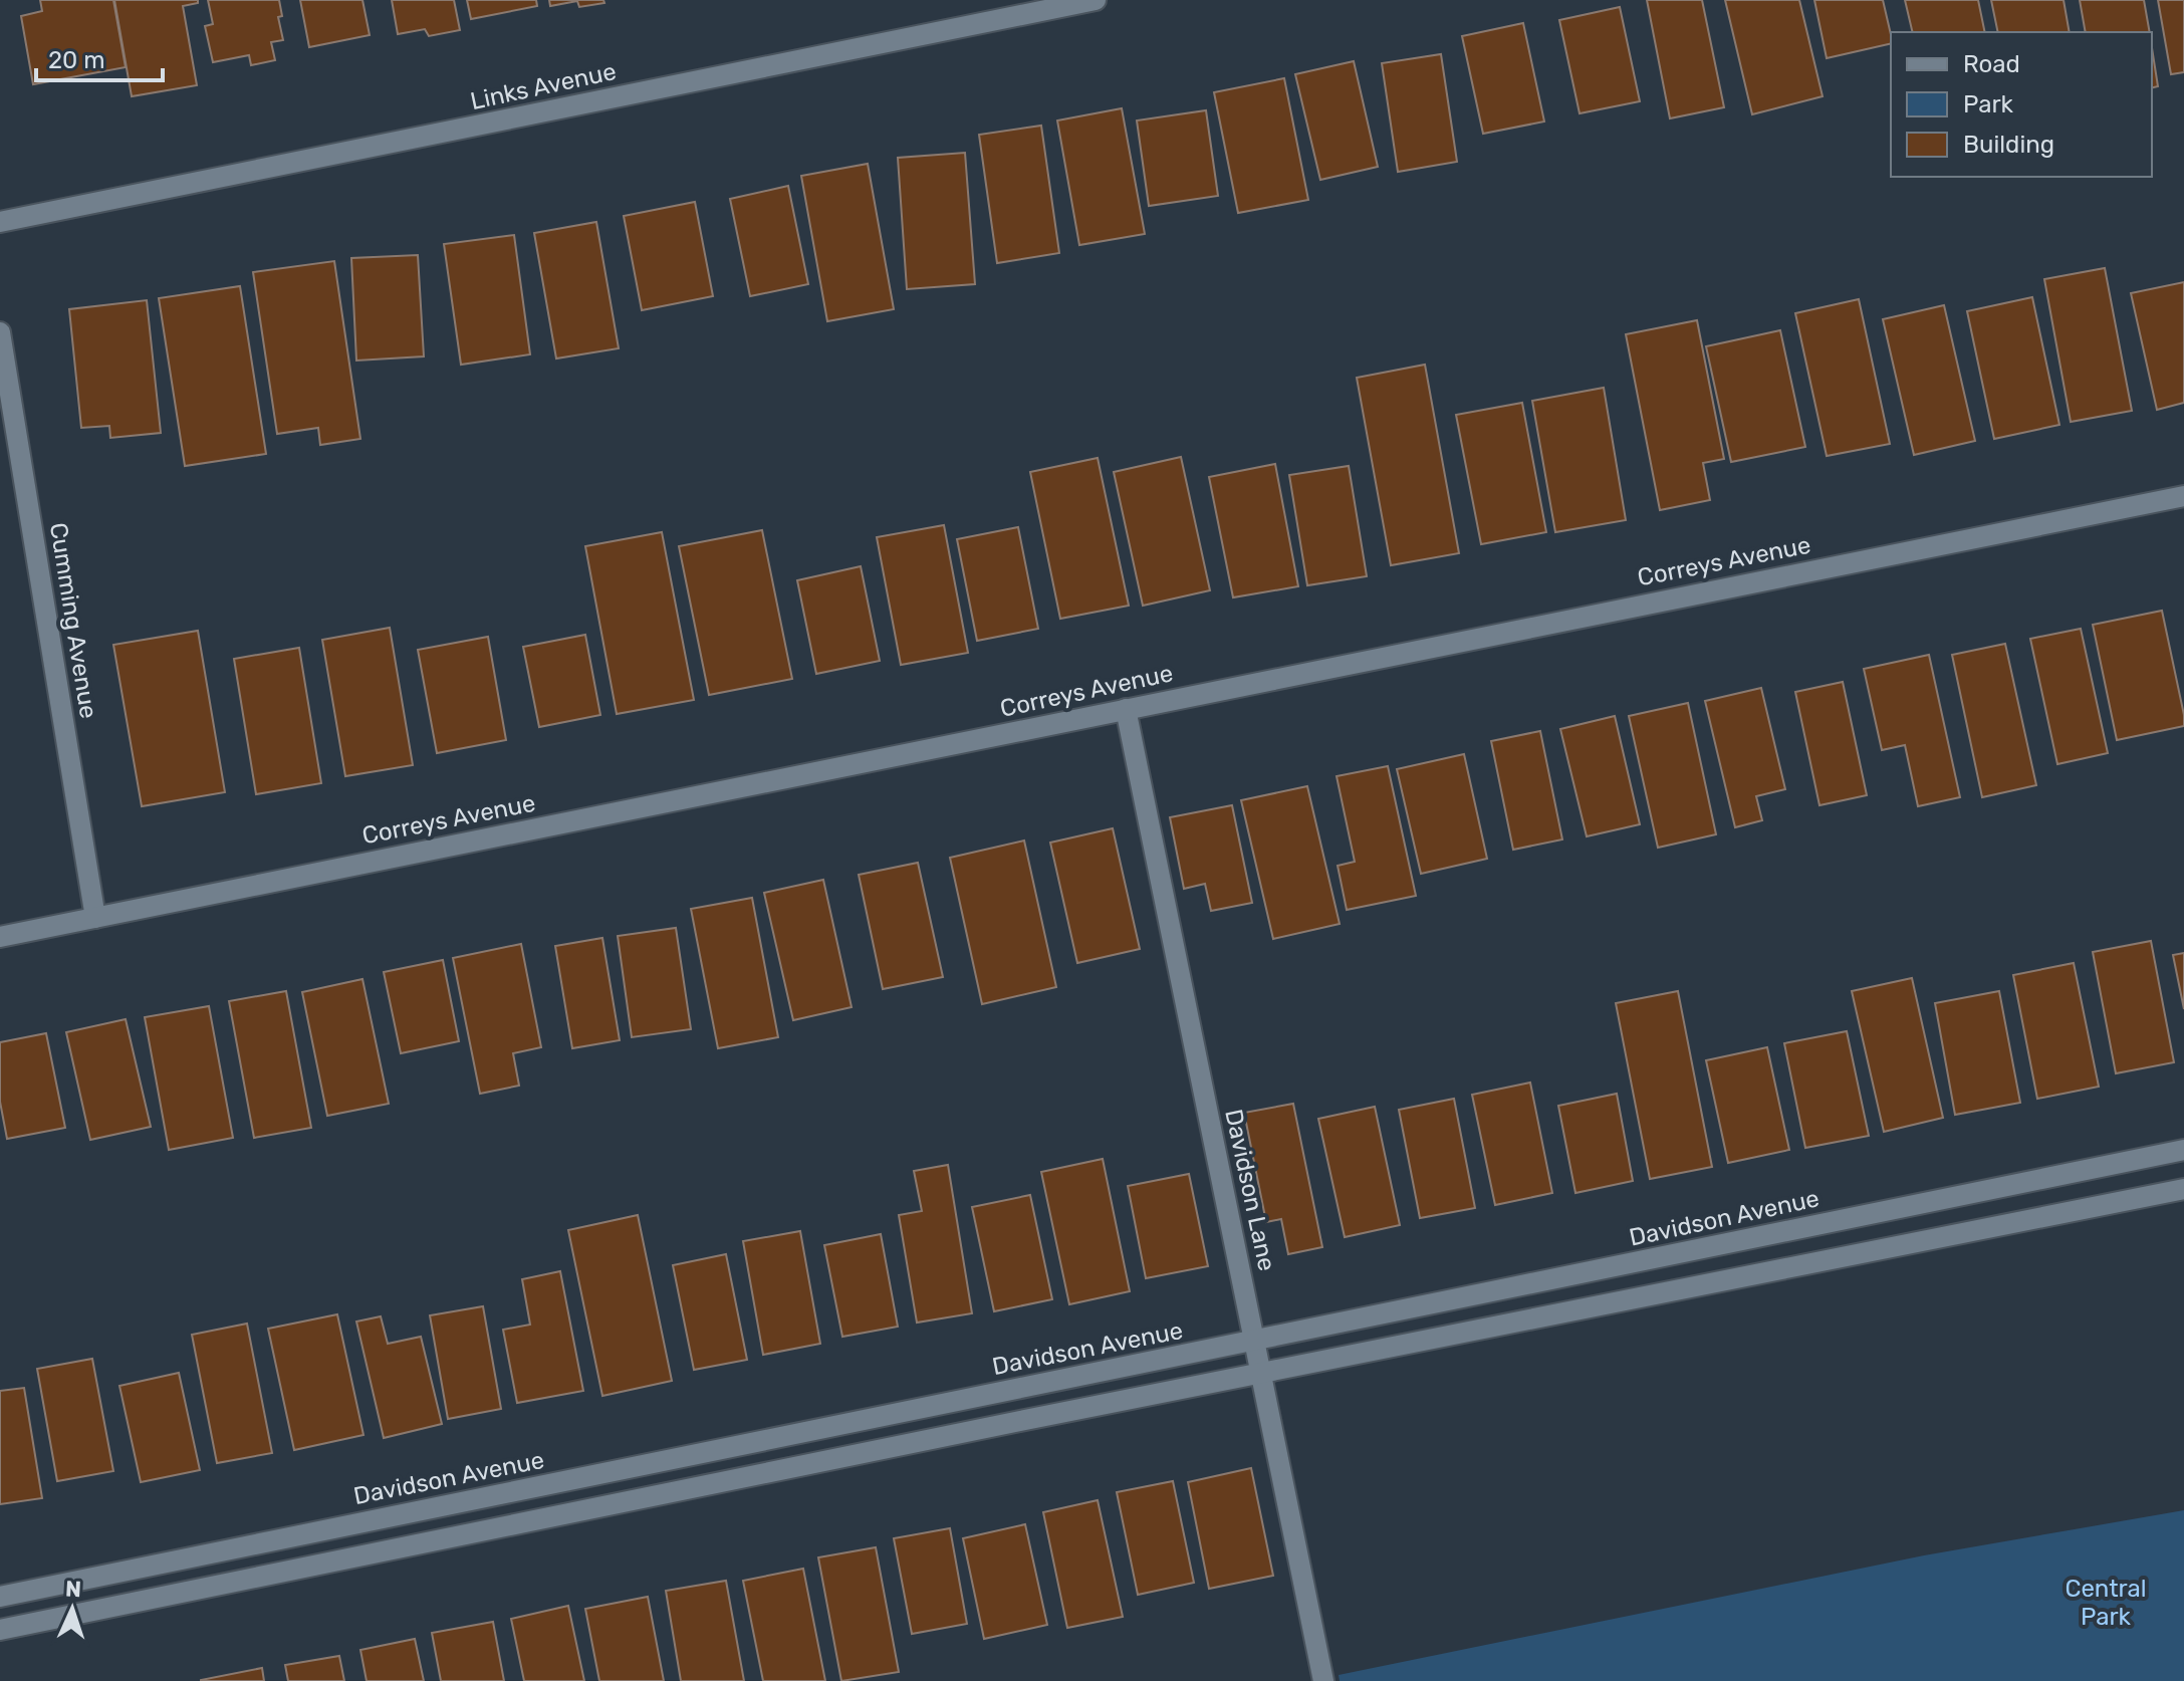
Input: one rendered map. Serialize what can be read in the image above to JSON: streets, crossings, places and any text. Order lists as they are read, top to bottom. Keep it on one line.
{"streets":{"street":["Links Avenue","Correys Avenue","Cumming Avenue","Davidson Lane","Davidson Avenue"]},"crossings":[["Correys Avenue","Cumming Avenue"],["Correys Avenue","Davidson Lane"],["Davidson Lane","Davidson Avenue"]],"parks":["Central Park"],"legend":["Road","Park","Building"],"scale_bar":"20 m","north":"top"}
